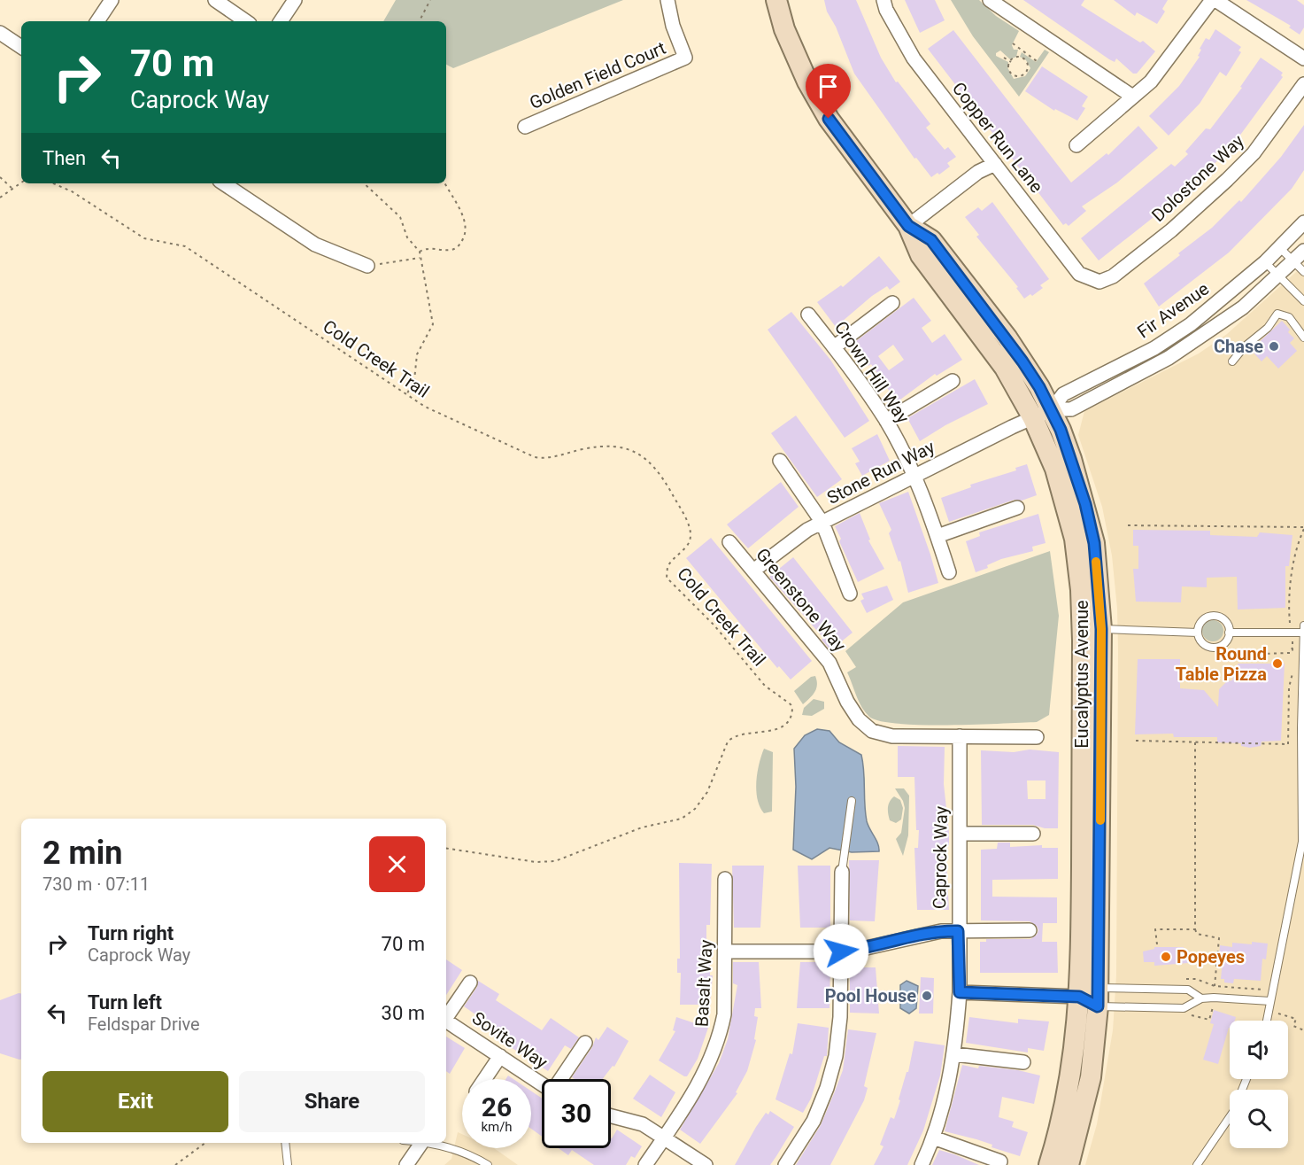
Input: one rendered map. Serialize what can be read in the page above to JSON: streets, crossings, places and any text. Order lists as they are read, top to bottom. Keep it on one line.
{"streets":{"main road":["Eucalyptus Avenue"],"street":["Golden Field Court","Copper Run Lane","Dolostone Way","Fir Avenue","Crown Hill Way","Stone Run Way","Greenstone Way","Caprock Way","Basalt Way","Sovite Way"],"path":["Cold Creek Trail"]},"crossings":[["Copper Run Lane","Dolostone Way"],["Fir Avenue","Stone Run Way"],["Fir Avenue","Eucalyptus Avenue"],["Crown Hill Way","Stone Run Way"],["Stone Run Way","Greenstone Way"],["Stone Run Way","Eucalyptus Avenue"],["Greenstone Way","Caprock Way"]],"places":["Chase","Round Table Pizza","Popeyes","Pool House"],"page":{"turn":["70 m","Caprock Way"],"then":"Then","heading":["2 min","730 m · 07:11"],"list":[{"name":"Turn right","note":"Caprock Way","value":"70 m"},{"name":"Turn left","note":"Feldspar Drive","value":"30 m"}],"buttons":["Exit","Share"],"speed":"26 km/h","limit":"30"}}
